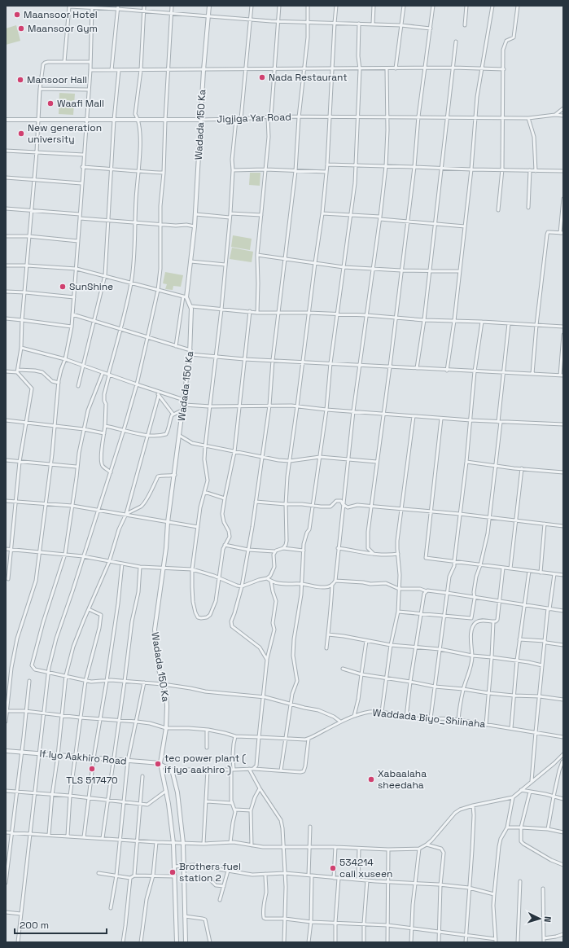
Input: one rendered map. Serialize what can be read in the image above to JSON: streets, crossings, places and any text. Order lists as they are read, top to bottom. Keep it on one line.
{"streets":{"street":["Jigjiga Yar Road","Wadada 150 Ka","Waddada Biyo_Shiinaha","If Iyo Aakhiro Road"]},"crossings":[["Jigjiga Yar Road","Wadada 150 Ka"],["Wadada 150 Ka","Waddada Biyo_Shiinaha"],["Wadada 150 Ka","If Iyo Aakhiro Road"]],"places":["Maansoor Hotel","Maansoor Gym","Nada Restaurant","Mansoor Hall","Waafi Mall","New generation university","SunShine","tec power plant ( if iyo aakhiro )","TLS 517470","Xabaalaha sheedaha","534214 cali xuseen","Brothers fuel station 2"],"scale_bar":"200 m","north":"right"}
